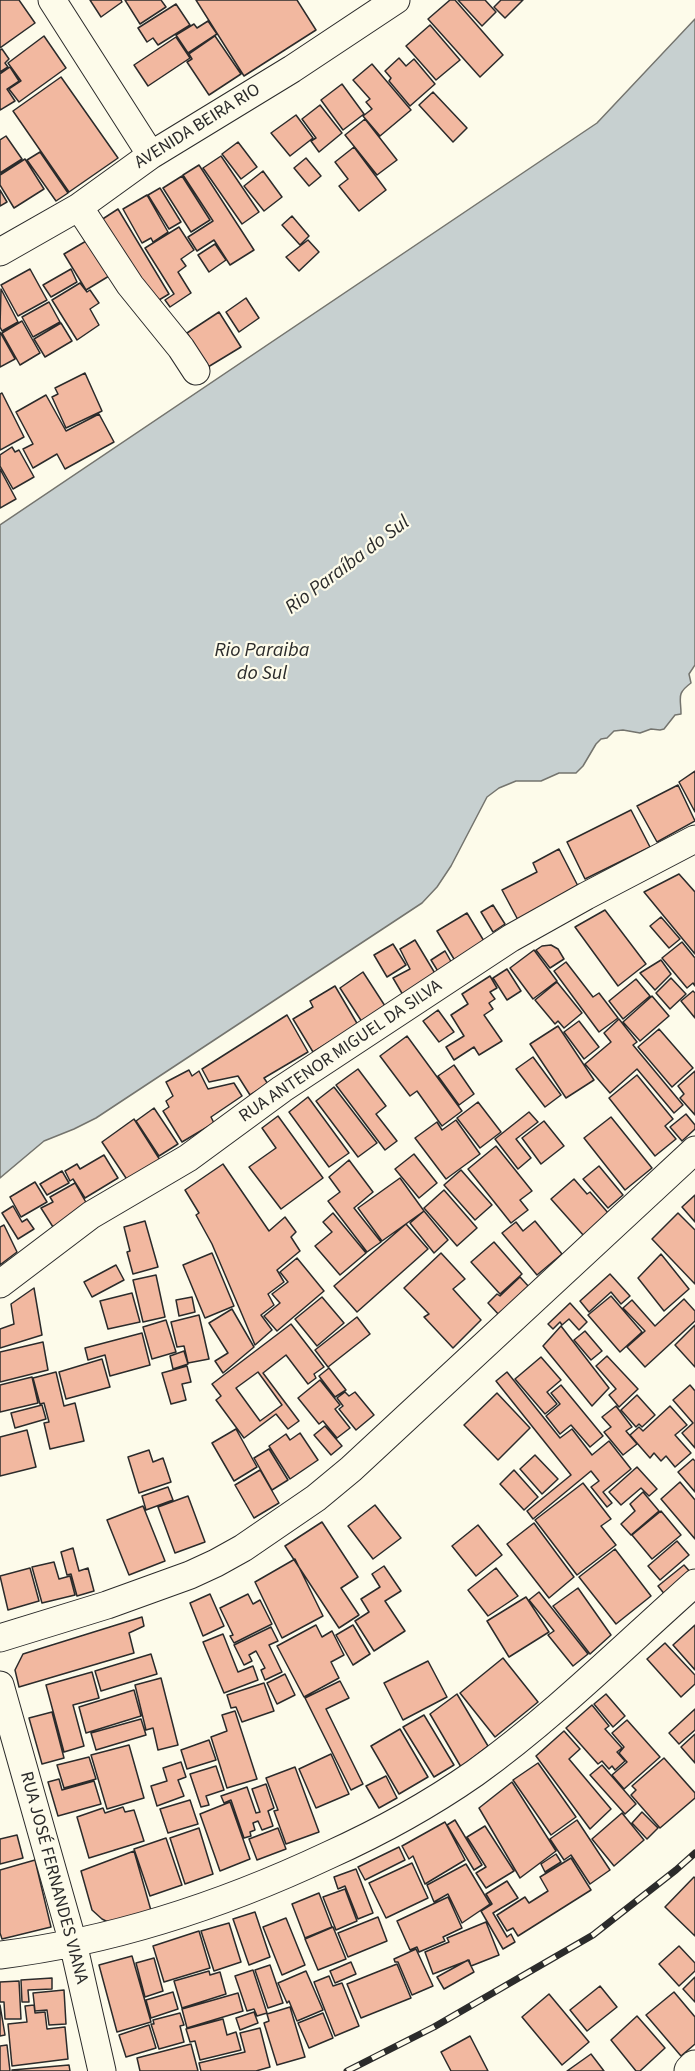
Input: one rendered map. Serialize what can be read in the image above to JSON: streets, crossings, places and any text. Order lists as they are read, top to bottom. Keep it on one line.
{"streets":{"street":["AVENIDA BEIRA RIO","RUA ANTENOR MIGUEL DA SILVA","RUA JOSÉ FERNANDES VIANA"]},"water":["Rio Paraíba do Sul","Rio Paraiba do Sul"]}
